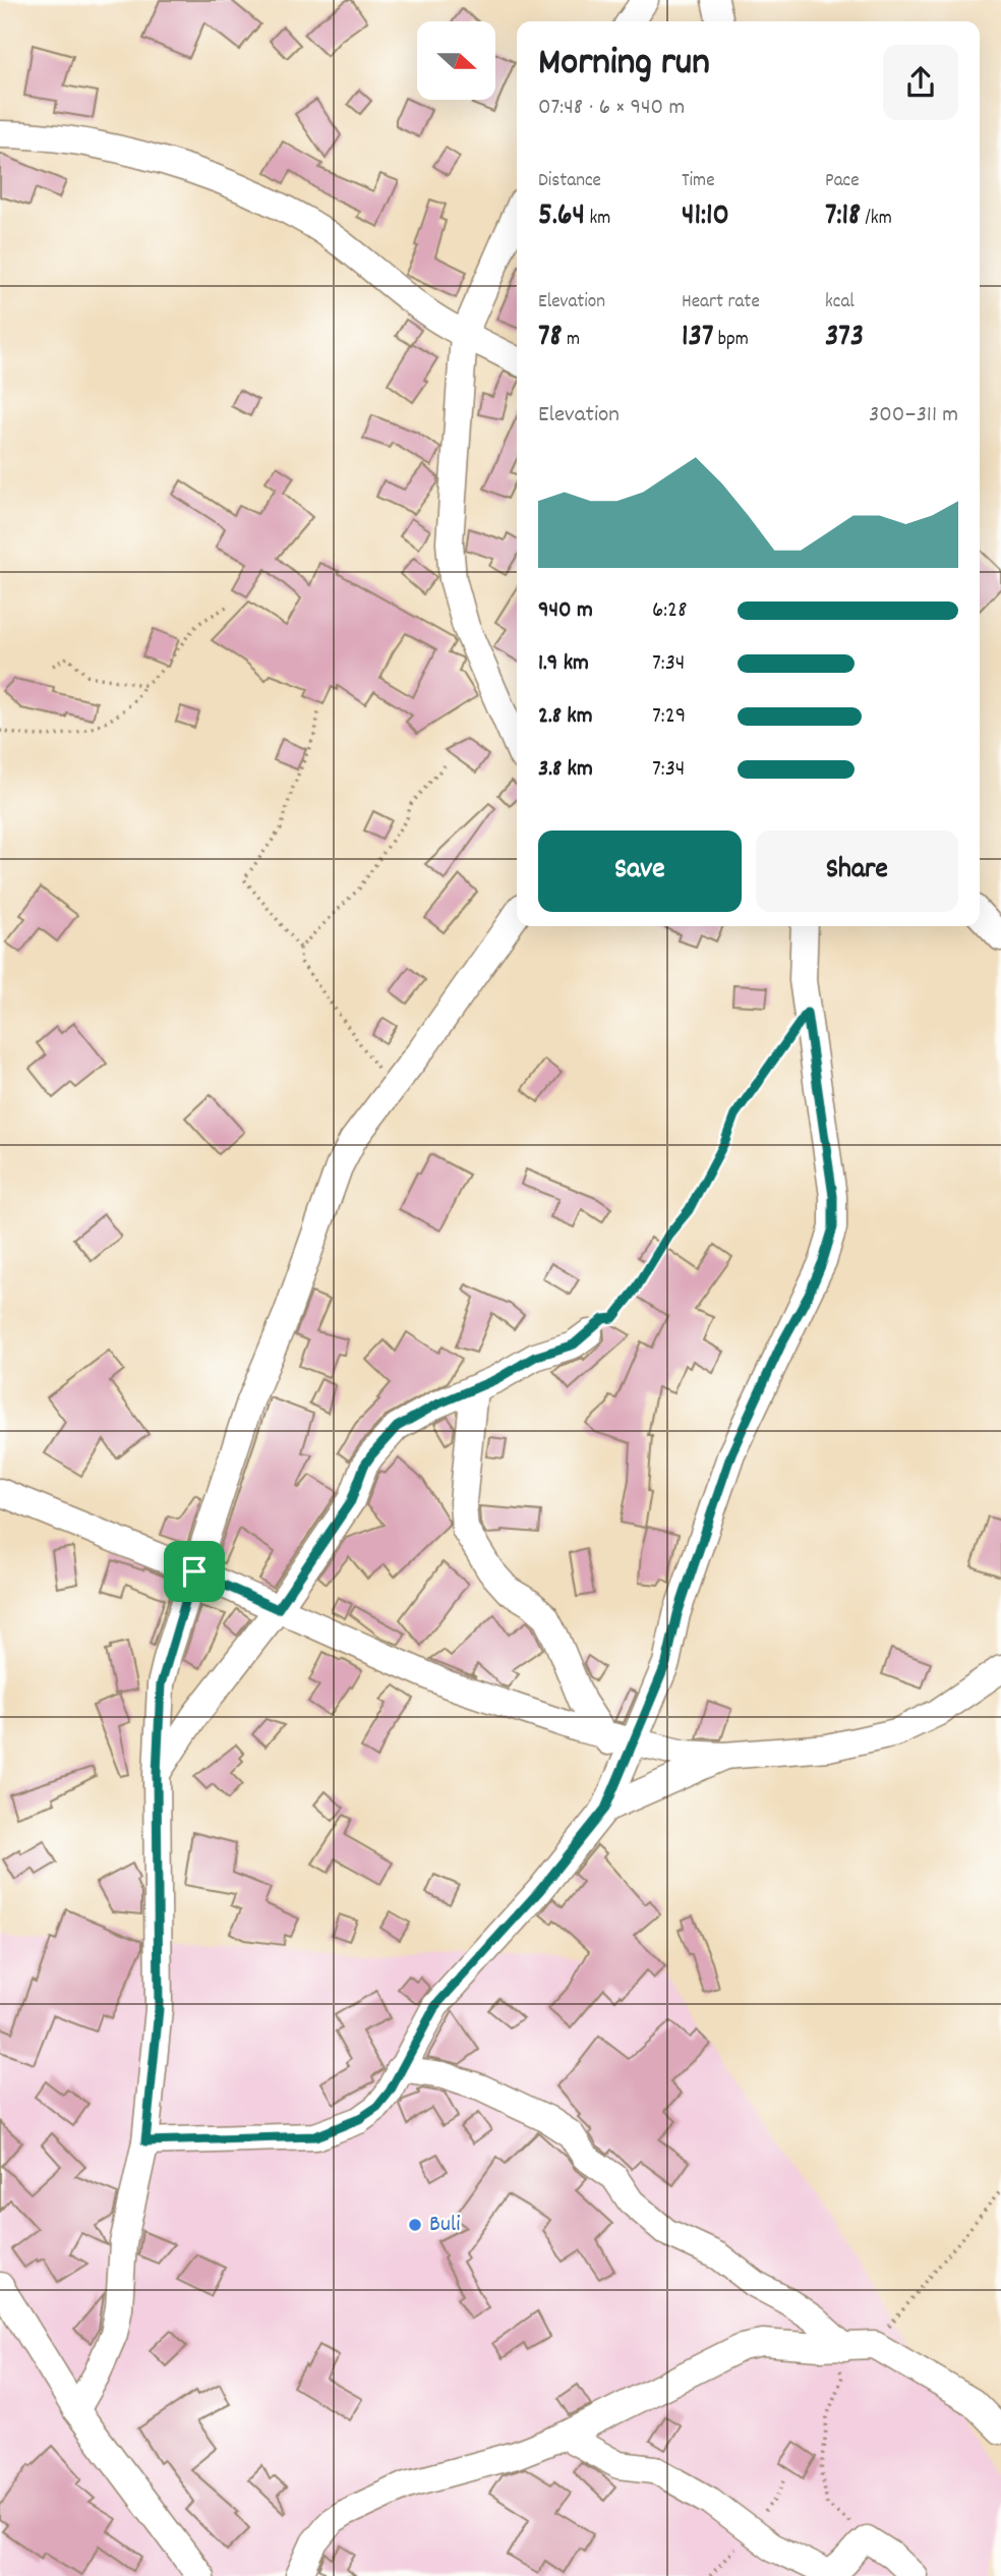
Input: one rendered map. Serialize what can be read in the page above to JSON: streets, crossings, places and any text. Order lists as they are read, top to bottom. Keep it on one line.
{"places":["Buli"],"north":"right","page":{"heading":["Morning run","07:48 · 6 × 940 m"],"stats":[["Distance","5.64 km"],["Time","41:10"],["Pace","7:18 /km"],["Elevation","78 m"],["Heart rate","137 bpm"],["kcal","373"]],"chart":["Elevation","300–311 m"],"list":[{"name":"940 m","note":"6:28"},{"name":"1.9 km","note":"7:34"},{"name":"2.8 km","note":"7:29"},{"name":"3.8 km","note":"7:34"}],"buttons":["Save","Share"]}}
